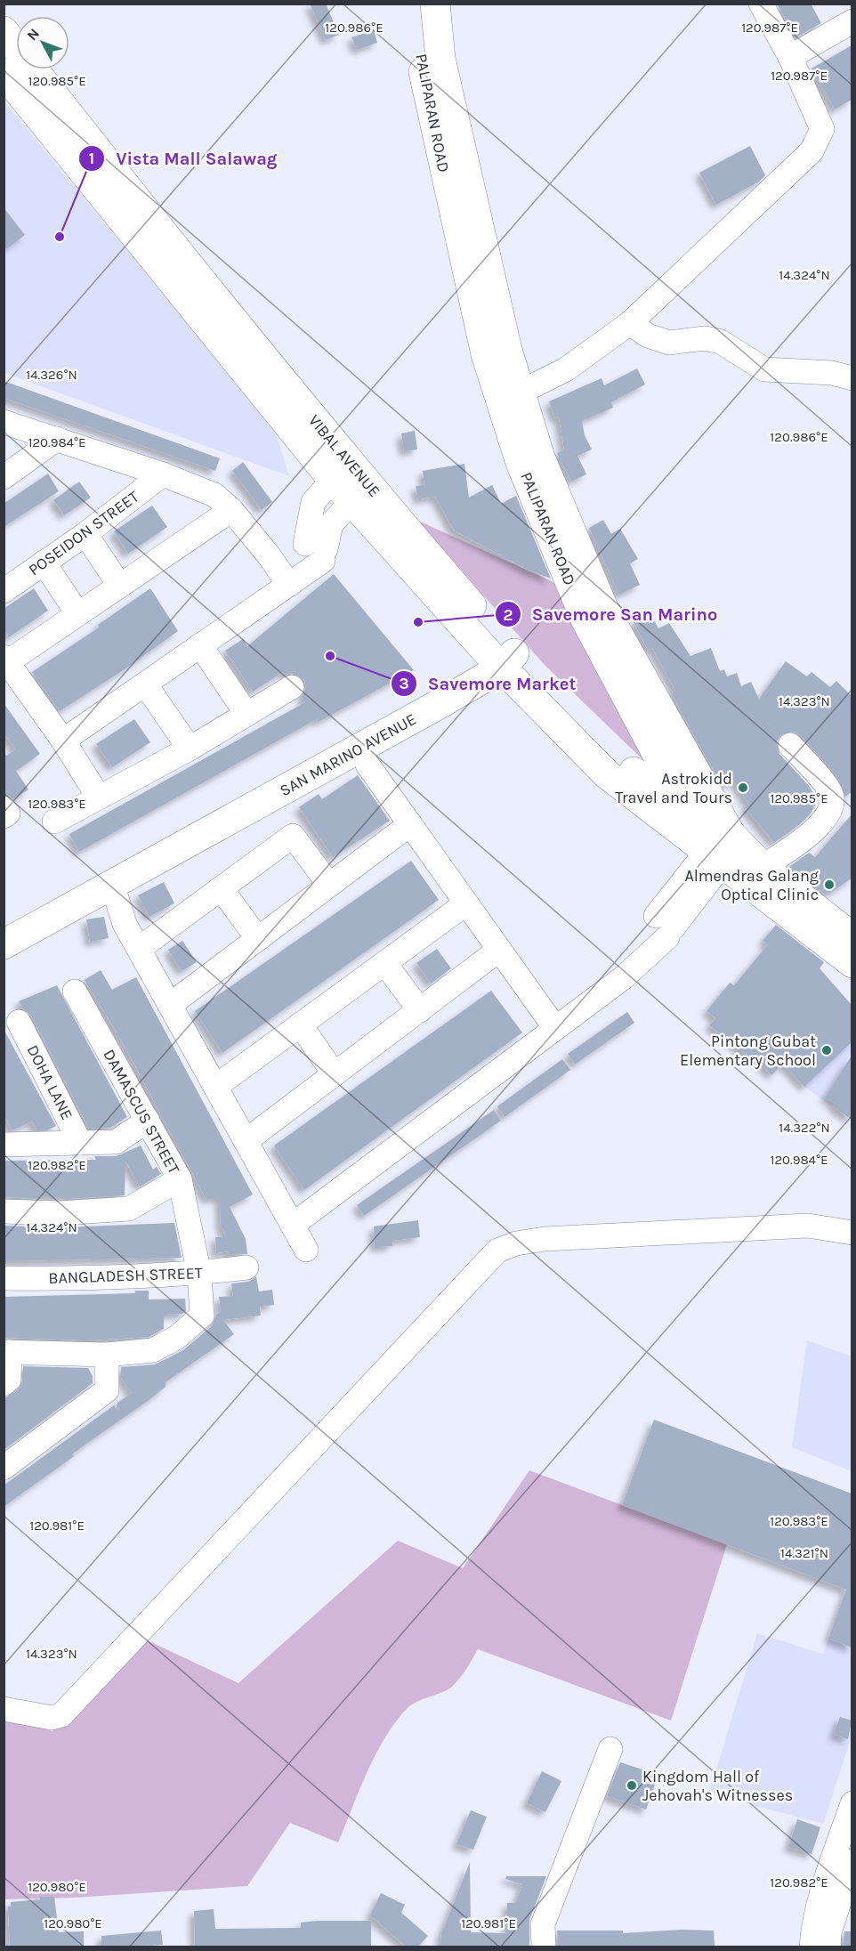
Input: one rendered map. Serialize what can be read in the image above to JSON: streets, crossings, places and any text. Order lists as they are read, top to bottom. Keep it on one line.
{"streets":{"main road":["PALIPARAN ROAD","VIBAL AVENUE","SAN MARINO AVENUE"],"street":["POSEIDON STREET","DOHA LANE","DAMASCUS STREET","BANGLADESH STREET"]},"crossings":[["PALIPARAN ROAD","VIBAL AVENUE"],["VIBAL AVENUE","SAN MARINO AVENUE"],["DAMASCUS STREET","BANGLADESH STREET"]],"places":["Vista Mall Salawag","Savemore San Marino","Savemore Market","Astrokidd Travel and Tours","Almendras Galang Optical Clinic","Pintong Gubat Elementary School","Kingdom Hall of Jehovah's Witnesses"],"north":"top left","coordinates":["120.986°E","120.987°E","120.985°E","14.324°N","14.326°N","120.984°E","14.323°N","120.983°E","14.322°N","120.982°E","120.981°E","14.321°N","120.980°E"]}
